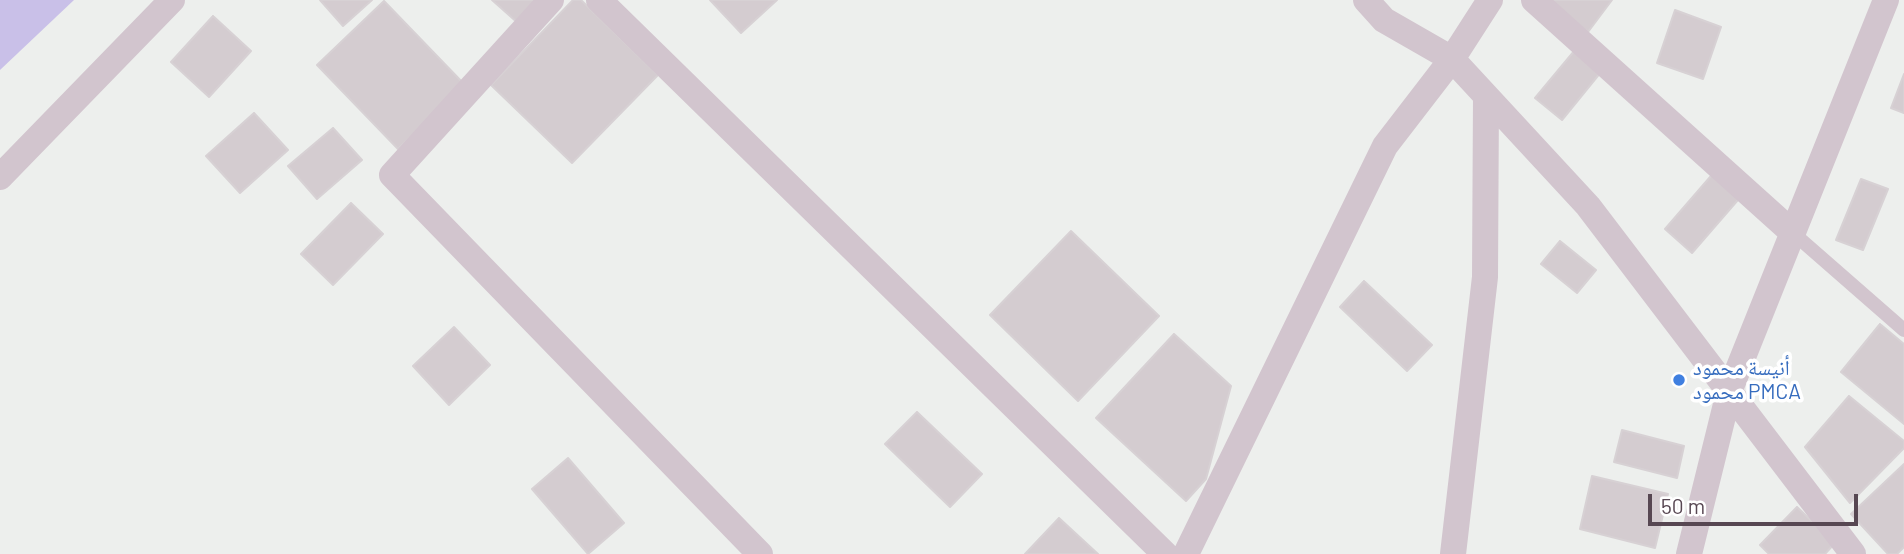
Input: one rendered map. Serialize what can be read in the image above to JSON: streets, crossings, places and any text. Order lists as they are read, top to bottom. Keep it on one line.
{"places":["أنيسة محمود محمود PMCA"],"scale_bar":"50 m"}
